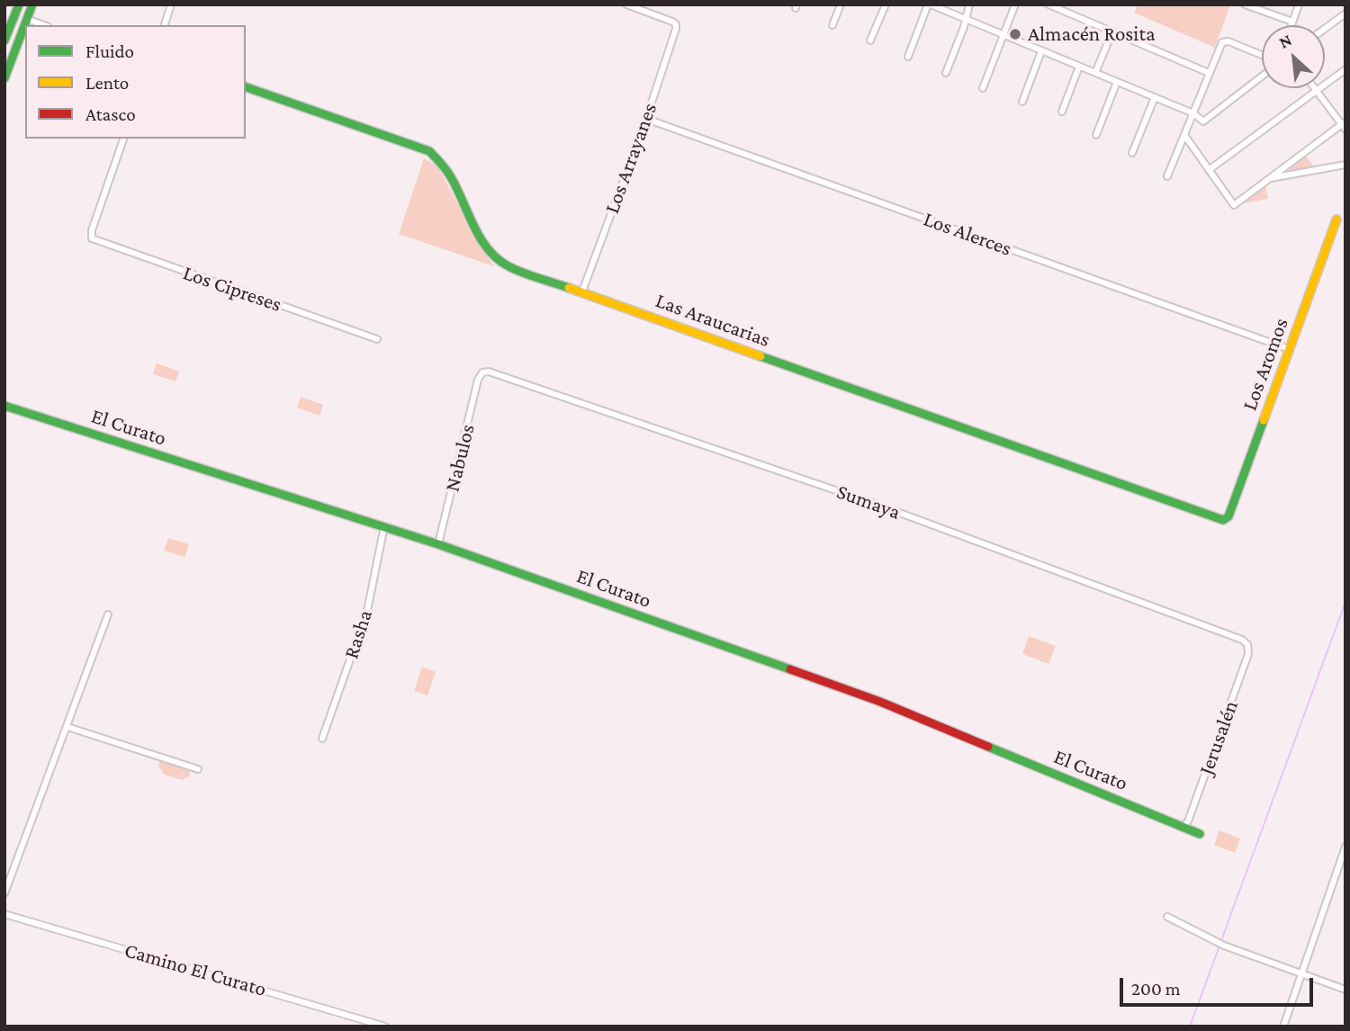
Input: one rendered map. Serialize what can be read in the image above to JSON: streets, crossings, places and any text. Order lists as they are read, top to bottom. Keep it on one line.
{"streets":{"street":["Los Arrayanes","Los Alerces","Los Cipreses","Las Araucarias","Los Aromos","El Curato","Nabulos","Sumaya","Rasha","Jerusalén","Camino El Curato"]},"crossings":[["Los Arrayanes","Los Alerces"],["Los Arrayanes","Las Araucarias"],["Los Alerces","Los Aromos"],["Las Araucarias","Los Aromos"],["El Curato","Nabulos"],["El Curato","Rasha"],["El Curato","Jerusalén"],["Nabulos","Sumaya"],["Sumaya","Jerusalén"]],"places":["Almacén Rosita"],"legend":["Fluido","Lento","Atasco"],"scale_bar":"200 m","north":"top left"}
